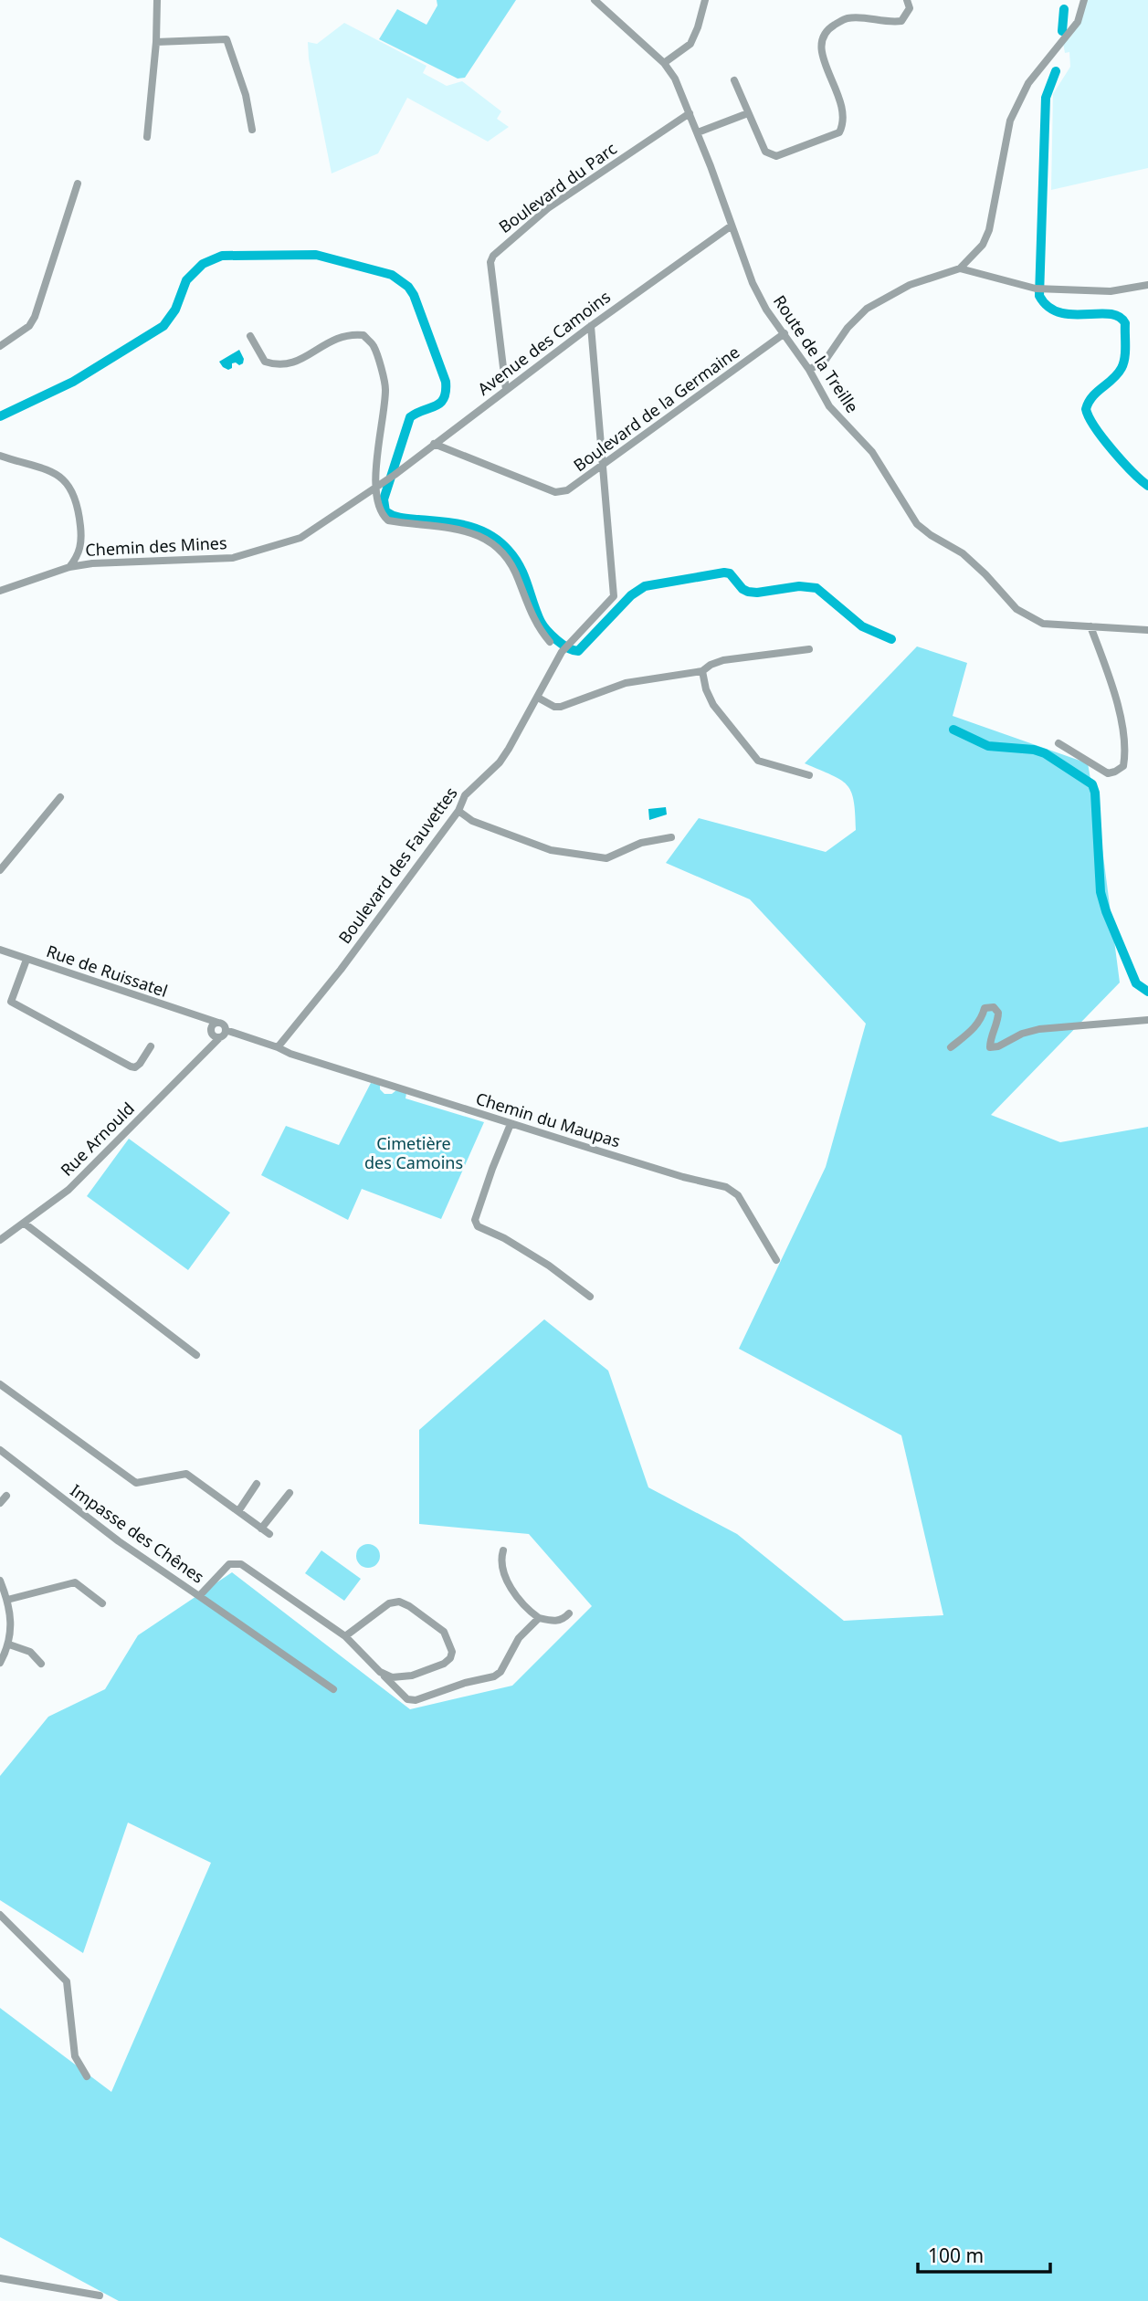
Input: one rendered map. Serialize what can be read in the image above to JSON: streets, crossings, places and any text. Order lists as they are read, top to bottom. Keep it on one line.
{"streets":{"street":["Boulevard du Parc","Avenue des Camoins","Route de la Treille","Boulevard de la Germaine","Chemin des Mines","Boulevard des Fauvettes","Rue de Ruissatel","Chemin du Maupas","Rue Arnould","Impasse des Chênes"]},"crossings":[["Boulevard du Parc","Avenue des Camoins"],["Boulevard du Parc","Route de la Treille"],["Avenue des Camoins","Route de la Treille"],["Avenue des Camoins","Boulevard de la Germaine"],["Avenue des Camoins","Chemin des Mines"],["Avenue des Camoins","Boulevard des Fauvettes"],["Route de la Treille","Boulevard de la Germaine"],["Boulevard de la Germaine","Boulevard des Fauvettes"],["Boulevard des Fauvettes","Chemin du Maupas"],["Boulevard des Fauvettes","Rue Arnould"],["Rue de Ruissatel","Rue Arnould"],["Chemin du Maupas","Rue Arnould"]],"parks":["Cimetière des Camoins"],"scale_bar":"100 m"}
